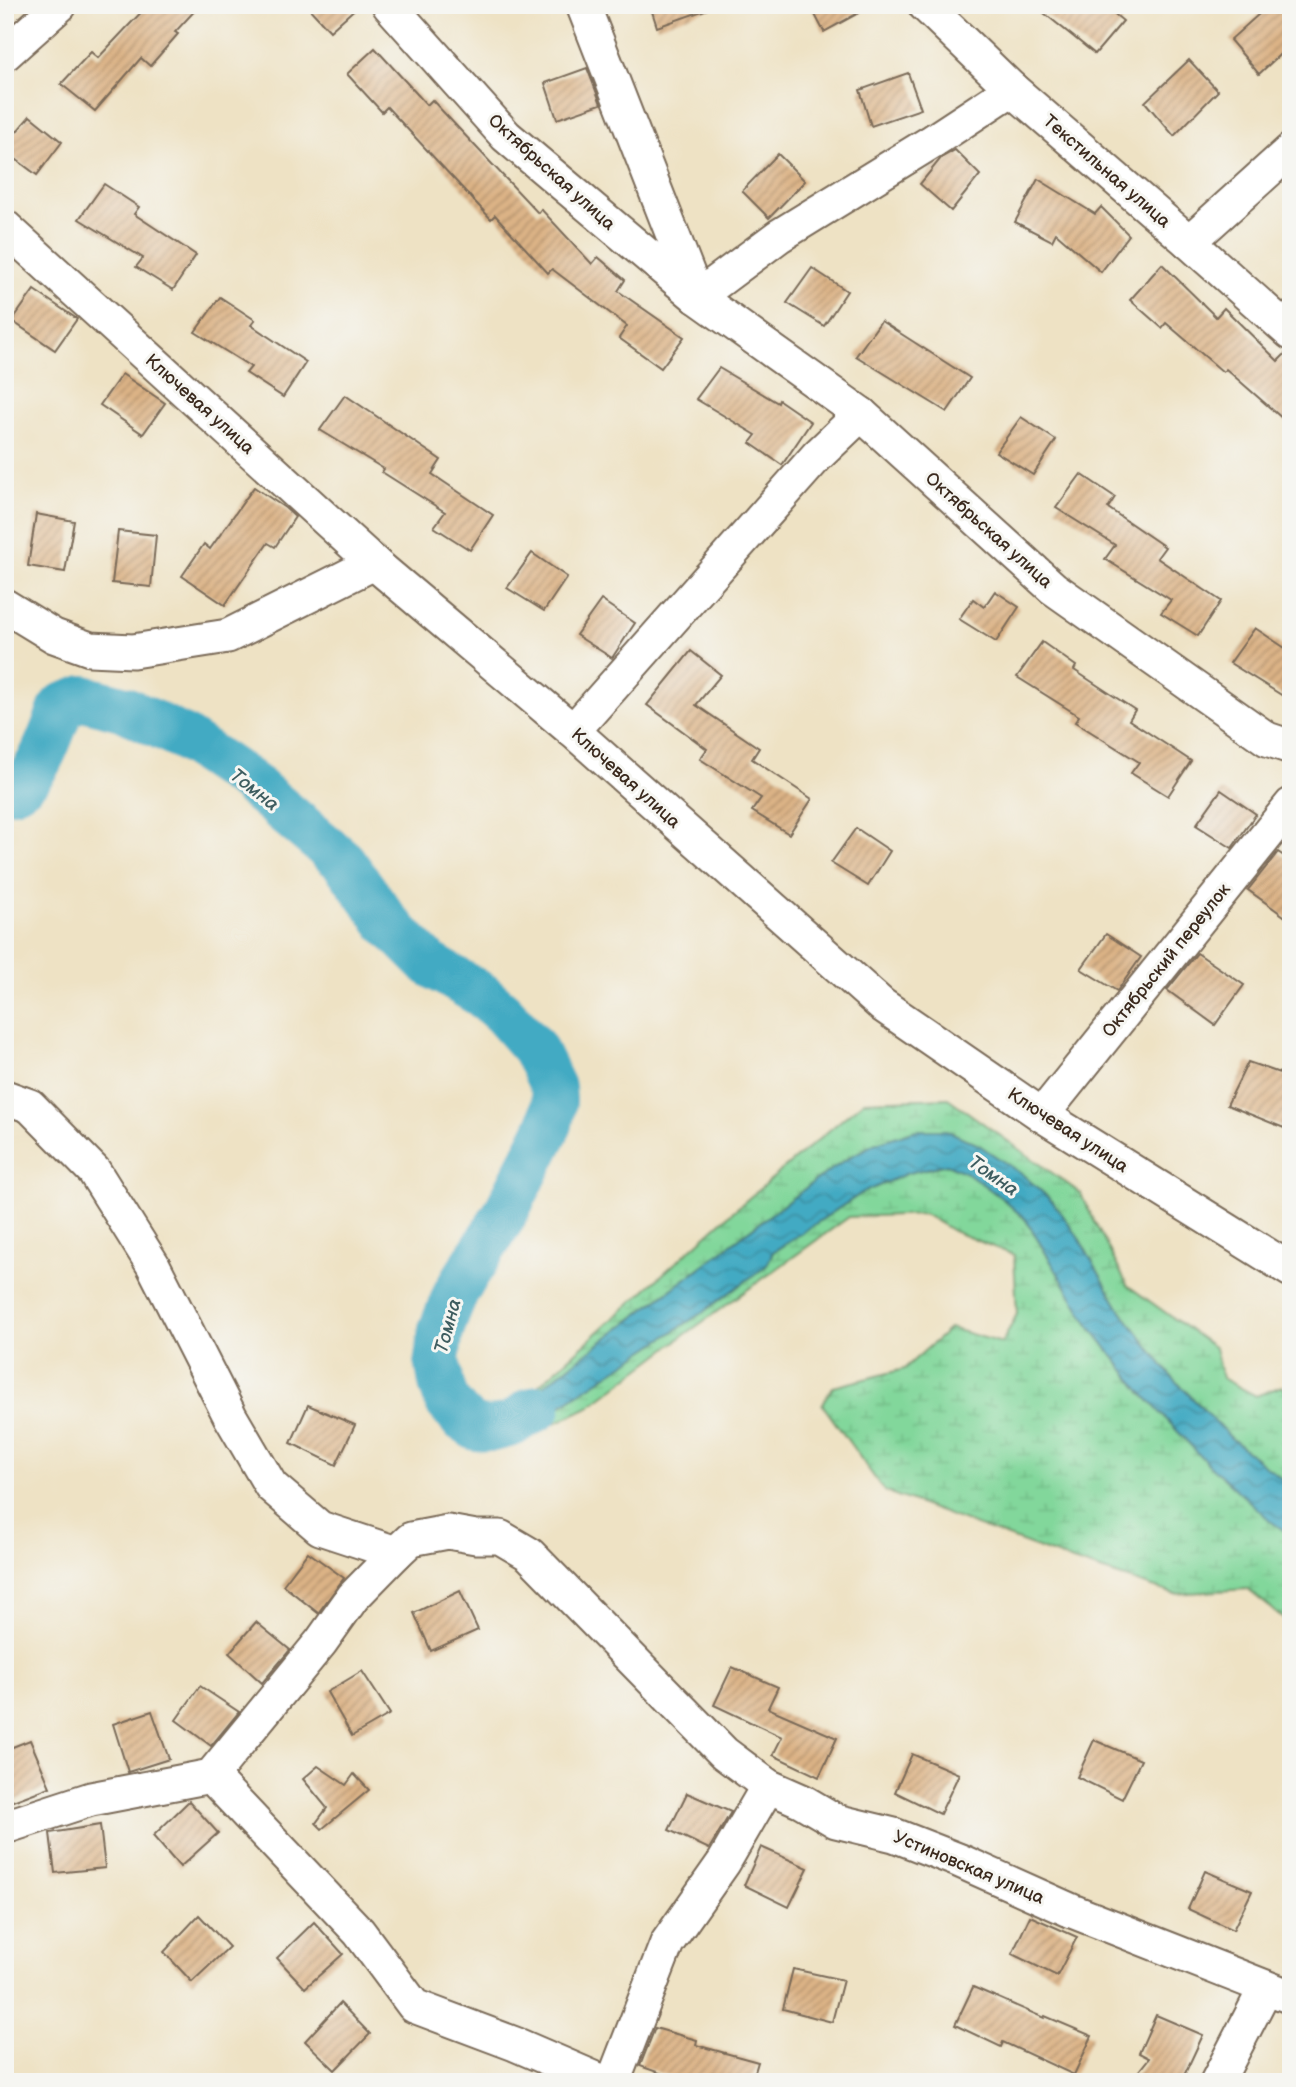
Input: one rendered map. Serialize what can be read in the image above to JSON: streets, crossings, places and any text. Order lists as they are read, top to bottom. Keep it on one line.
{"streets":{"street":["Текстильная улица","Октябрьская улица","Ключевая улица","Октябрьский переулок","Устиновская улица"]},"crossings":[["Ключевая улица","Октябрьский переулок"]],"water":["Томна"]}
